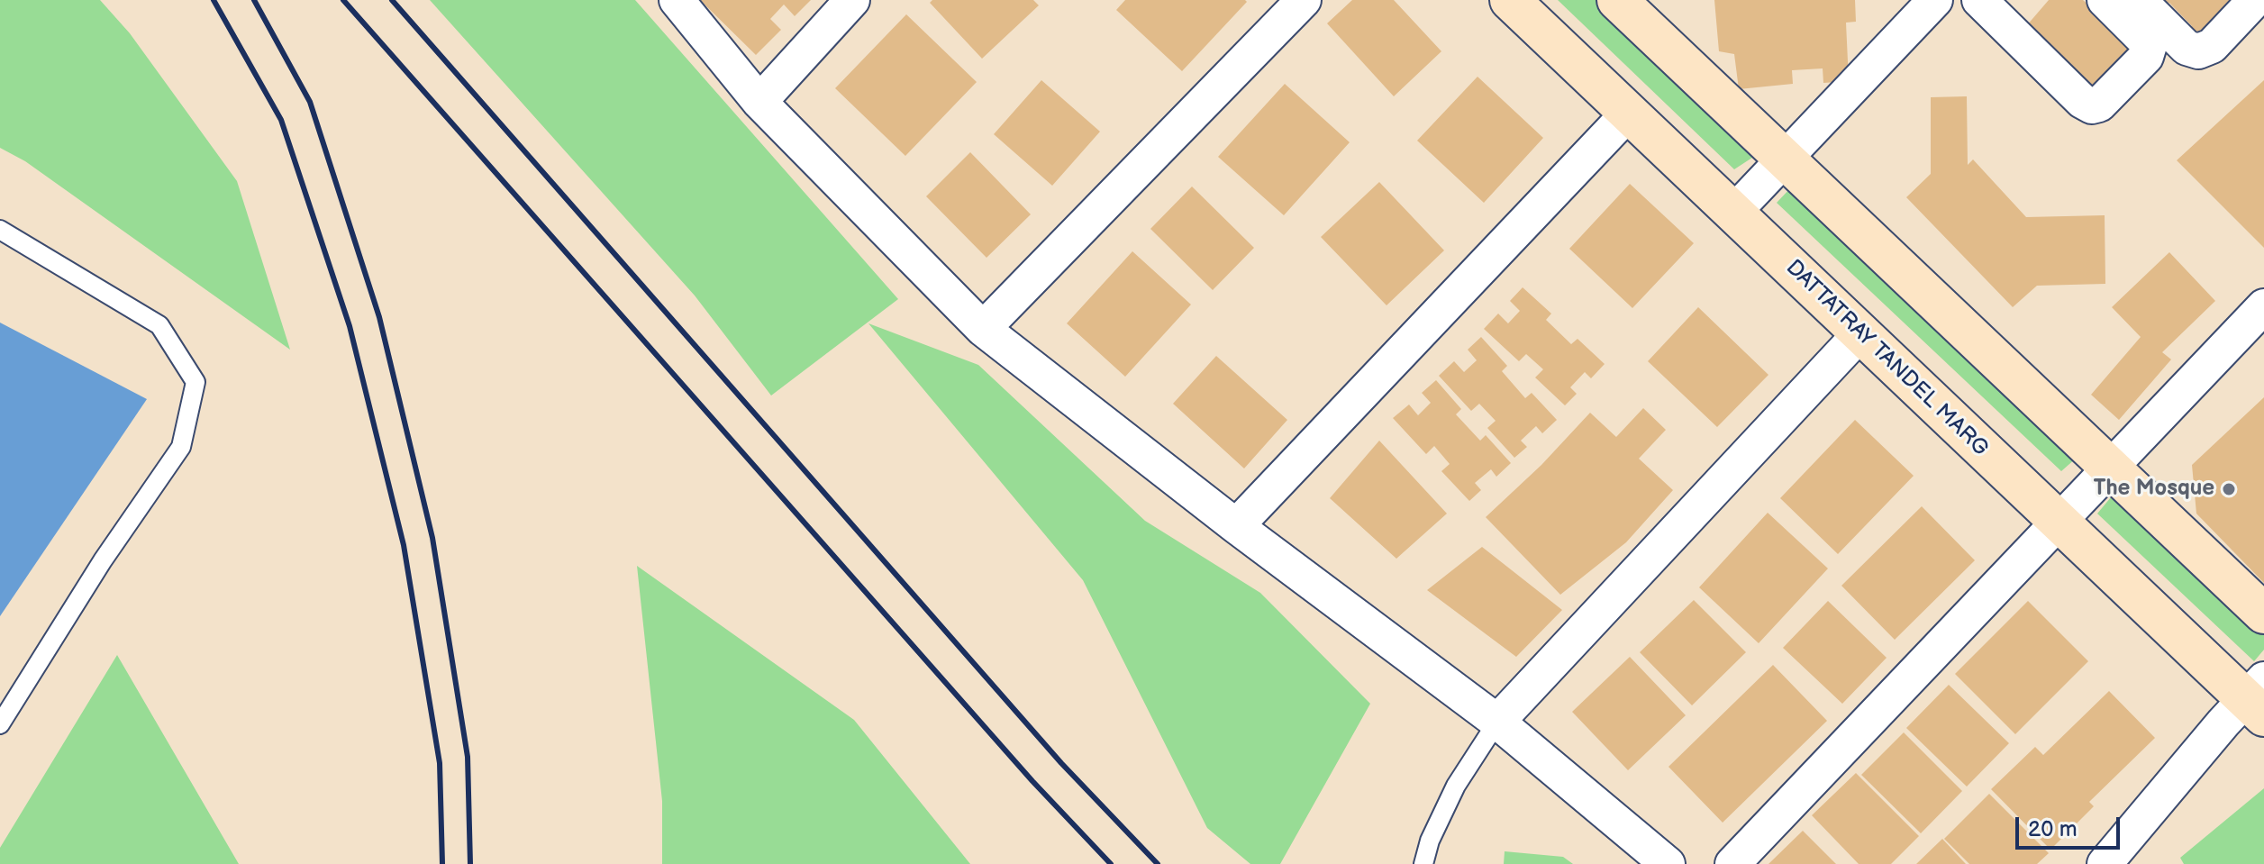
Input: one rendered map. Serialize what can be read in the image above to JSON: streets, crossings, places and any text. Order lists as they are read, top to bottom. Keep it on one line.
{"streets":{"main road":["DATTATRAY TANDEL MARG"]},"places":["The Mosque"],"scale_bar":"20 m"}
